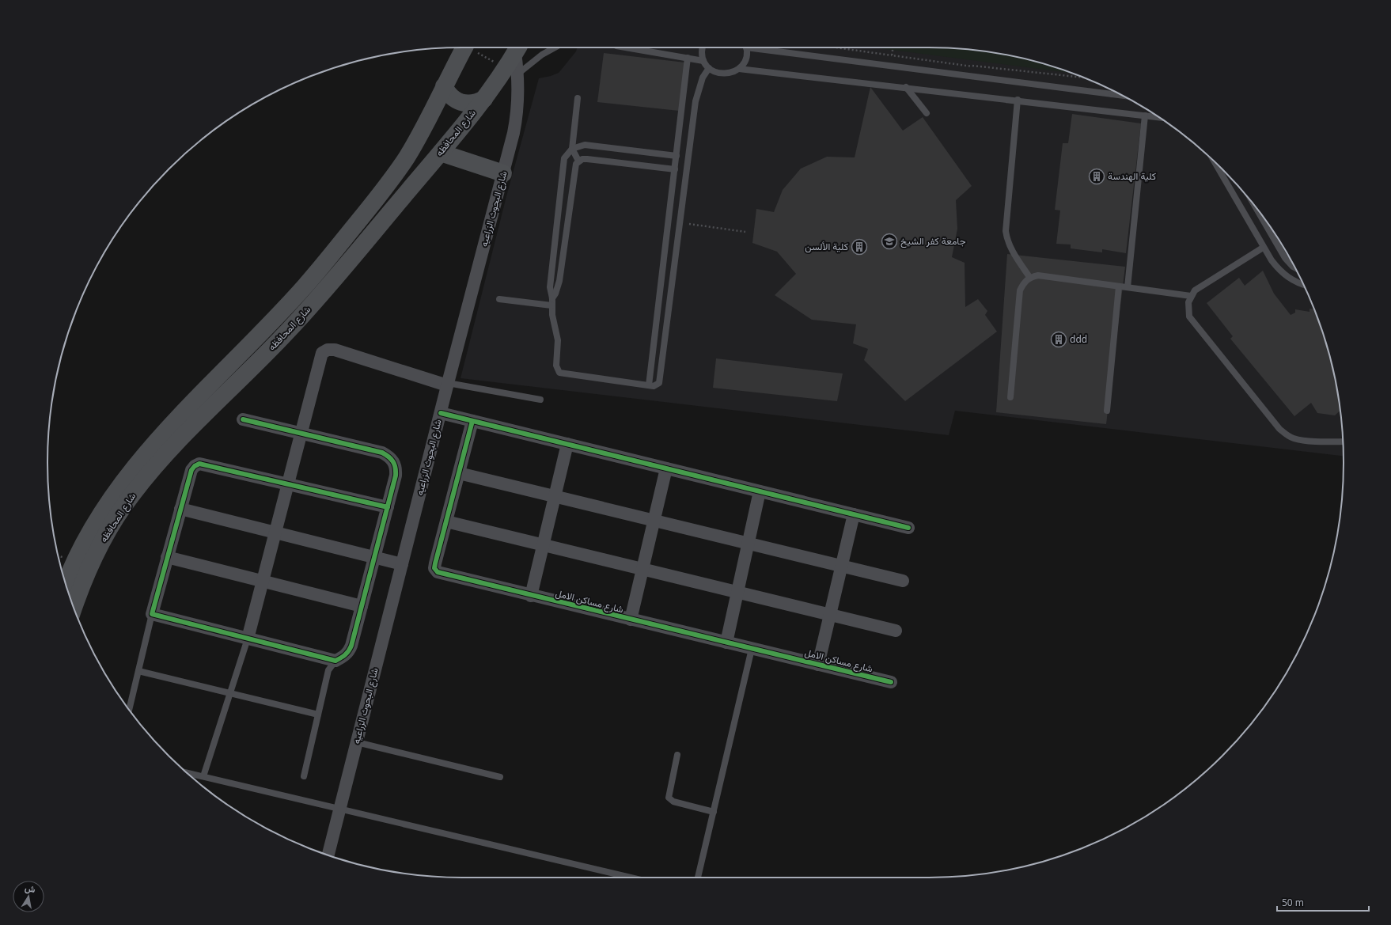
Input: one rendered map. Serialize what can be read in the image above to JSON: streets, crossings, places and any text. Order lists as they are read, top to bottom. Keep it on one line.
{"streets":{"main road":["شارع المحافظه"],"street":["شارع البحوث الزراعيه","شارع مساكن الامل"]},"crossings":[["شارع المحافظه","شارع البحوث الزراعيه"]],"places":{"building":["كلية الهندسة","كلية الألسن","ddd"],"school or university":["جامعة كفر الشيخ"]},"scale_bar":"50 m","north":"top"}
